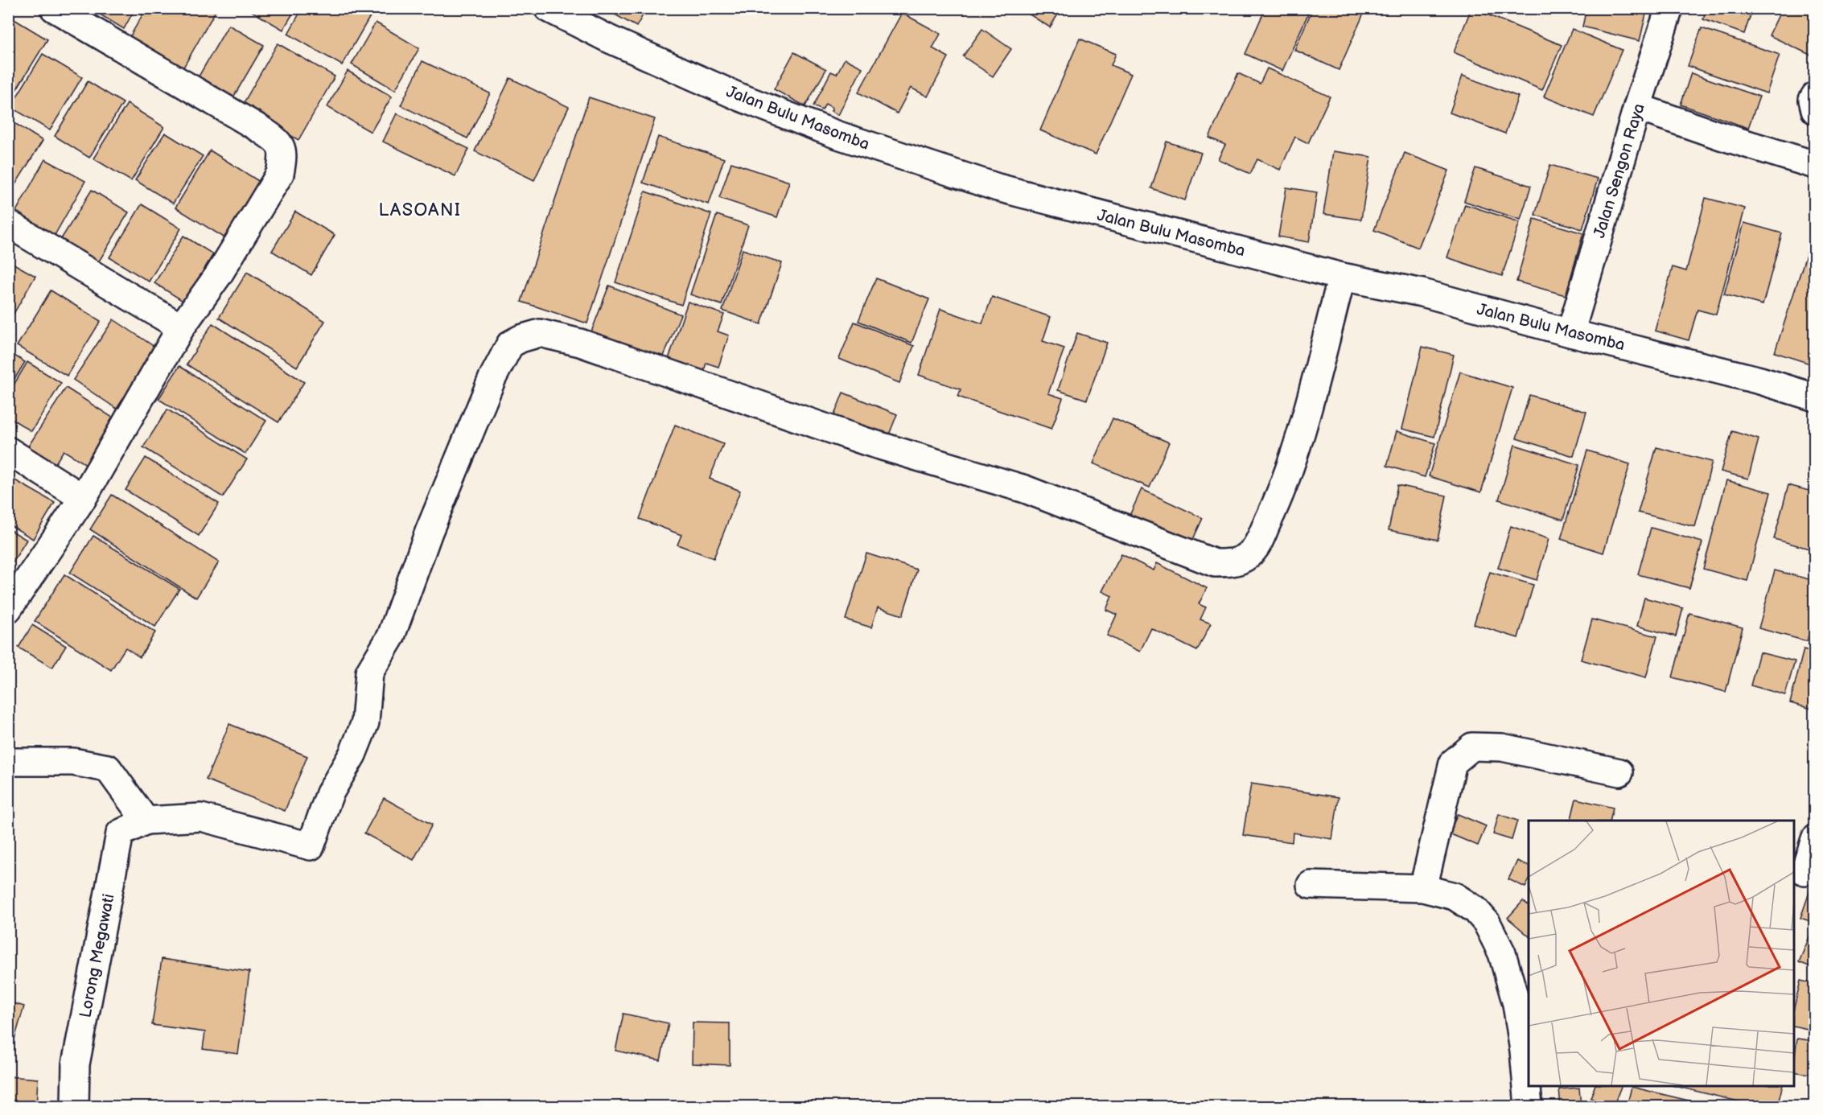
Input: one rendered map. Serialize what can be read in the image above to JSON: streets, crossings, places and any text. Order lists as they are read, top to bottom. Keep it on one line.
{"streets":{"street":["Jalan Bulu Masomba","Jalan Sengon Raya","Lorong Megawati"]},"crossings":[["Jalan Bulu Masomba","Jalan Sengon Raya"]],"districts":["LASOANI"]}
